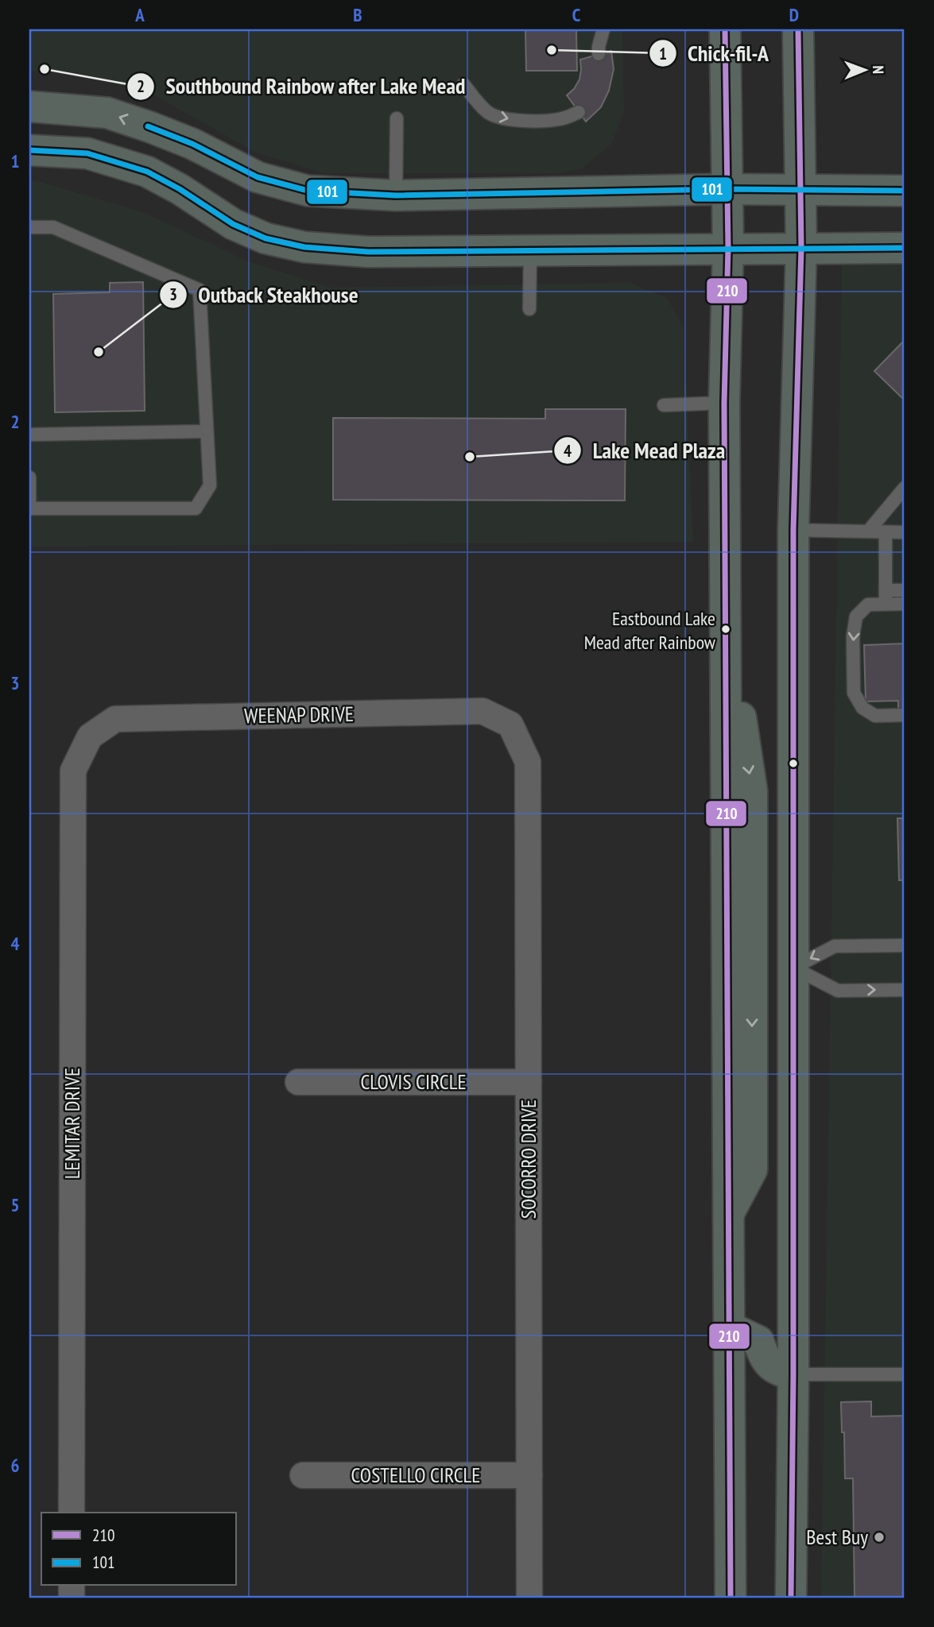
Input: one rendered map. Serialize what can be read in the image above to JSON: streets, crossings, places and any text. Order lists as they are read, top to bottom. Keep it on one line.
{"streets":{"street":["WEENAP DRIVE","CLOVIS CIRCLE","LEMITAR DRIVE","SOCORRO DRIVE","COSTELLO CIRCLE"]},"crossings":[["WEENAP DRIVE","LEMITAR DRIVE"],["WEENAP DRIVE","SOCORRO DRIVE"],["CLOVIS CIRCLE","SOCORRO DRIVE"],["SOCORRO DRIVE","COSTELLO CIRCLE"]],"places":["Chick-fil-A","Southbound Rainbow after Lake Mead","Outback Steakhouse","Lake Mead Plaza","Eastbound Lake Mead after Rainbow","Best Buy"],"lines":["transit line 210","transit line 101"],"legend":["210","101"],"north":"right","grid":{"columns":["A","B","C","D"],"rows":["1","2","3","4","5","6"]}}
